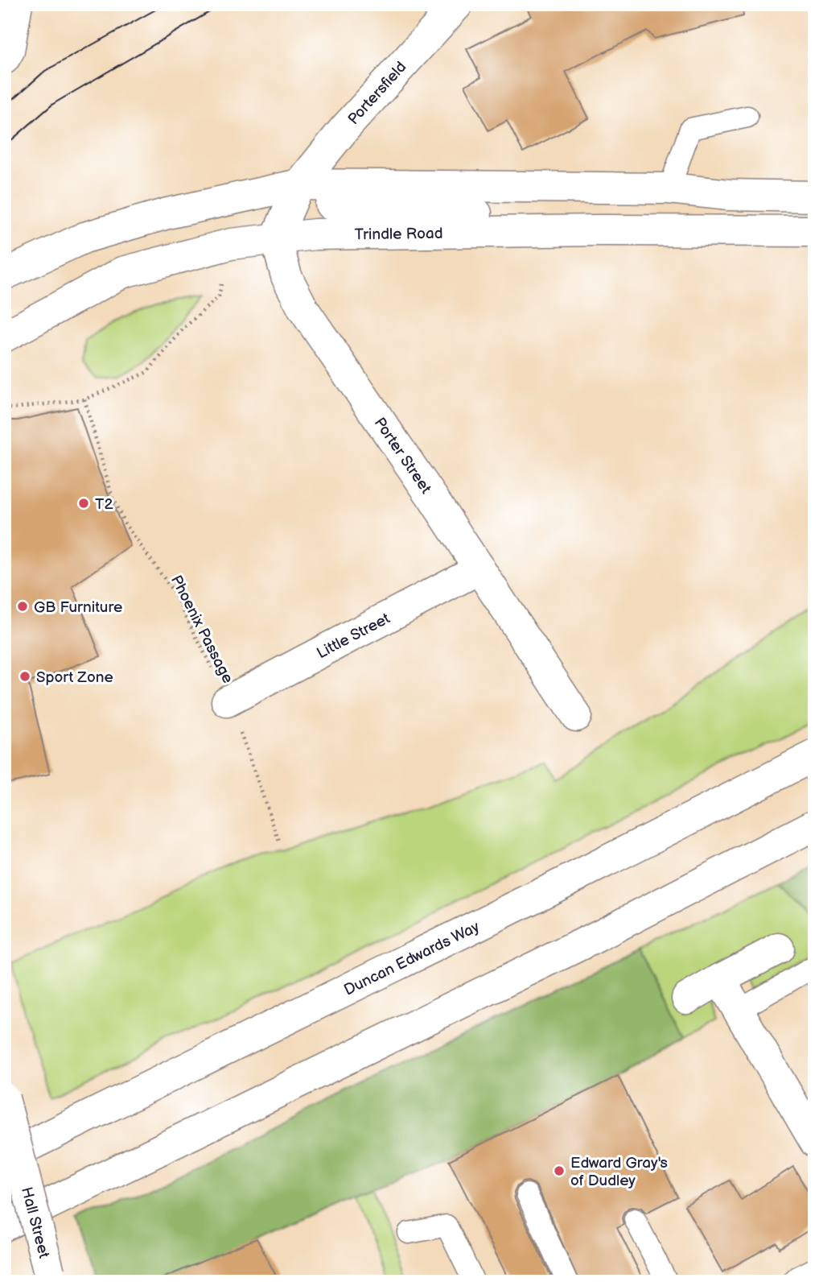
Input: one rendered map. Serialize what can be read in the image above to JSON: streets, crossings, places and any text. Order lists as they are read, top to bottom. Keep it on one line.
{"streets":{"main road":["Portersfield","Trindle Road","Porter Street","Little Street","Duncan Edwards Way","Hall Street"],"path":["Phoenix Passage"]},"crossings":[["Trindle Road","Porter Street"],["Porter Street","Little Street"],["Phoenix Passage","Little Street"]],"places":["T2","GB Furniture","Sport Zone","Edward Gray's of Dudley"]}
